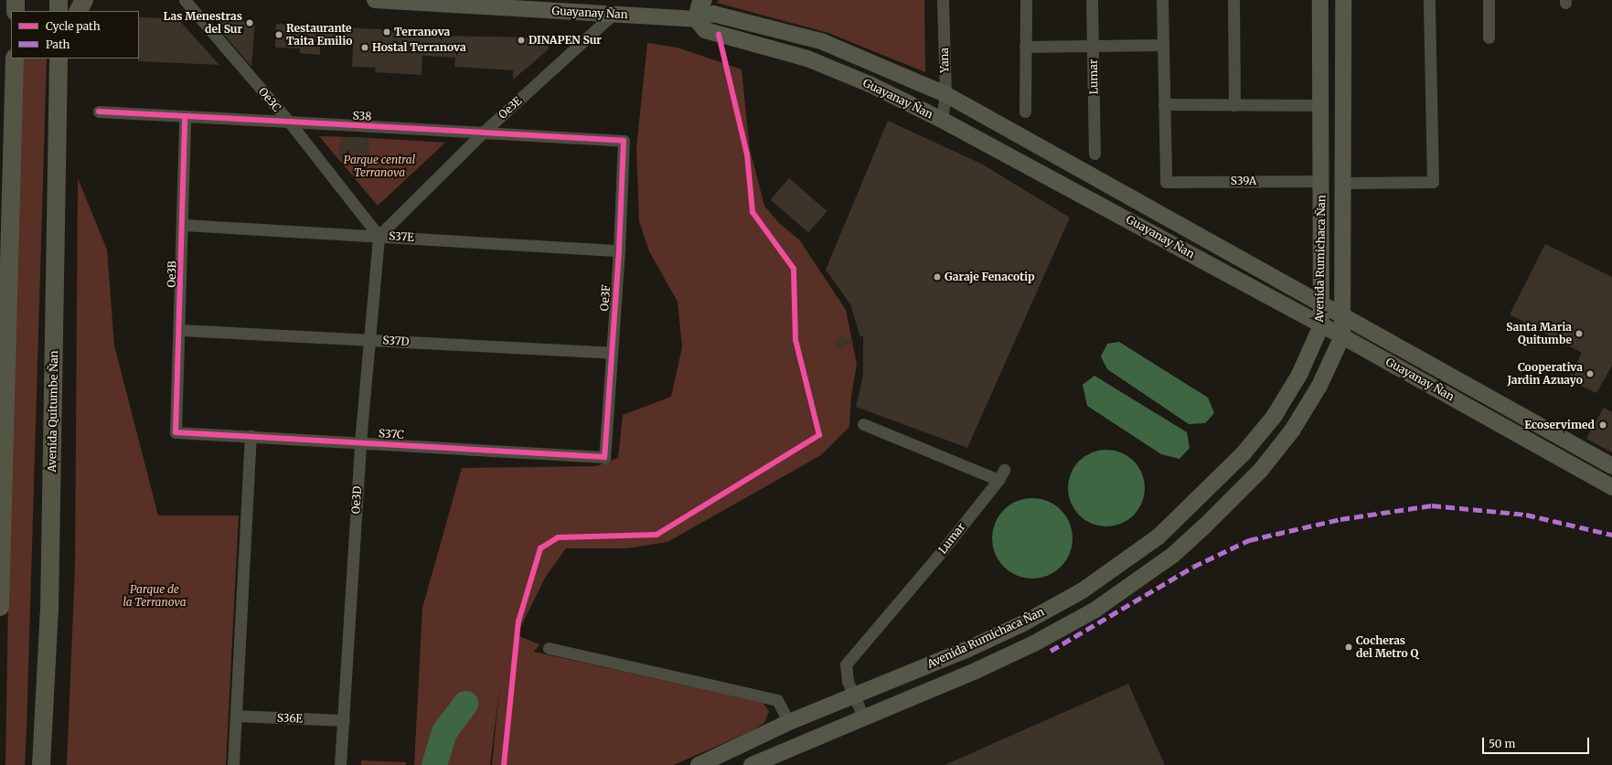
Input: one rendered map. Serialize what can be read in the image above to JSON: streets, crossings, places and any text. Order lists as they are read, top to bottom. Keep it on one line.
{"streets":{"main road":["Guayanay Ñan","Avenida Rumichaca Ñan","Avenida Quitumbe Ñan"],"street":["Yana","Lumar","Oe3C","Oe3E","S38","S39A","S37E","Oe3B","Oe3F","S37D","S37C","Oe3D","S36E"]},"crossings":[["Guayanay Ñan","Yana"],["Guayanay Ñan","Oe3E"],["Guayanay Ñan","Avenida Rumichaca Ñan"],["Lumar","Avenida Rumichaca Ñan"],["Oe3C","Oe3E"],["Oe3C","S38"],["Oe3C","S37E"],["Oe3C","Oe3D"],["Oe3E","S38"],["Oe3E","S37E"],["Oe3E","Oe3D"],["S38","Oe3B"],["S38","Oe3F"],["S39A","Avenida Rumichaca Ñan"],["S37E","Oe3B"],["S37E","Oe3F"],["S37E","Oe3D"],["Oe3B","S37D"],["Oe3B","S37C"],["Oe3F","S37D"],["Oe3F","S37C"],["S37D","Oe3D"],["S37C","Oe3D"],["Oe3D","S36E"]],"parks":["Parque central Terranova","Parque de la Terranova"],"places":["Las Menestras del Sur","Terranova","Restaurante Taita Emilio","DINAPEN Sur","Hostal Terranova","Garaje Fenacotip","Santa Maria Quitumbe","Cooperativa Jardin Azuayo","Ecoservimed","Cocheras del Metro Q"],"legend":["Cycle path","Path"],"scale_bar":"50 m"}
